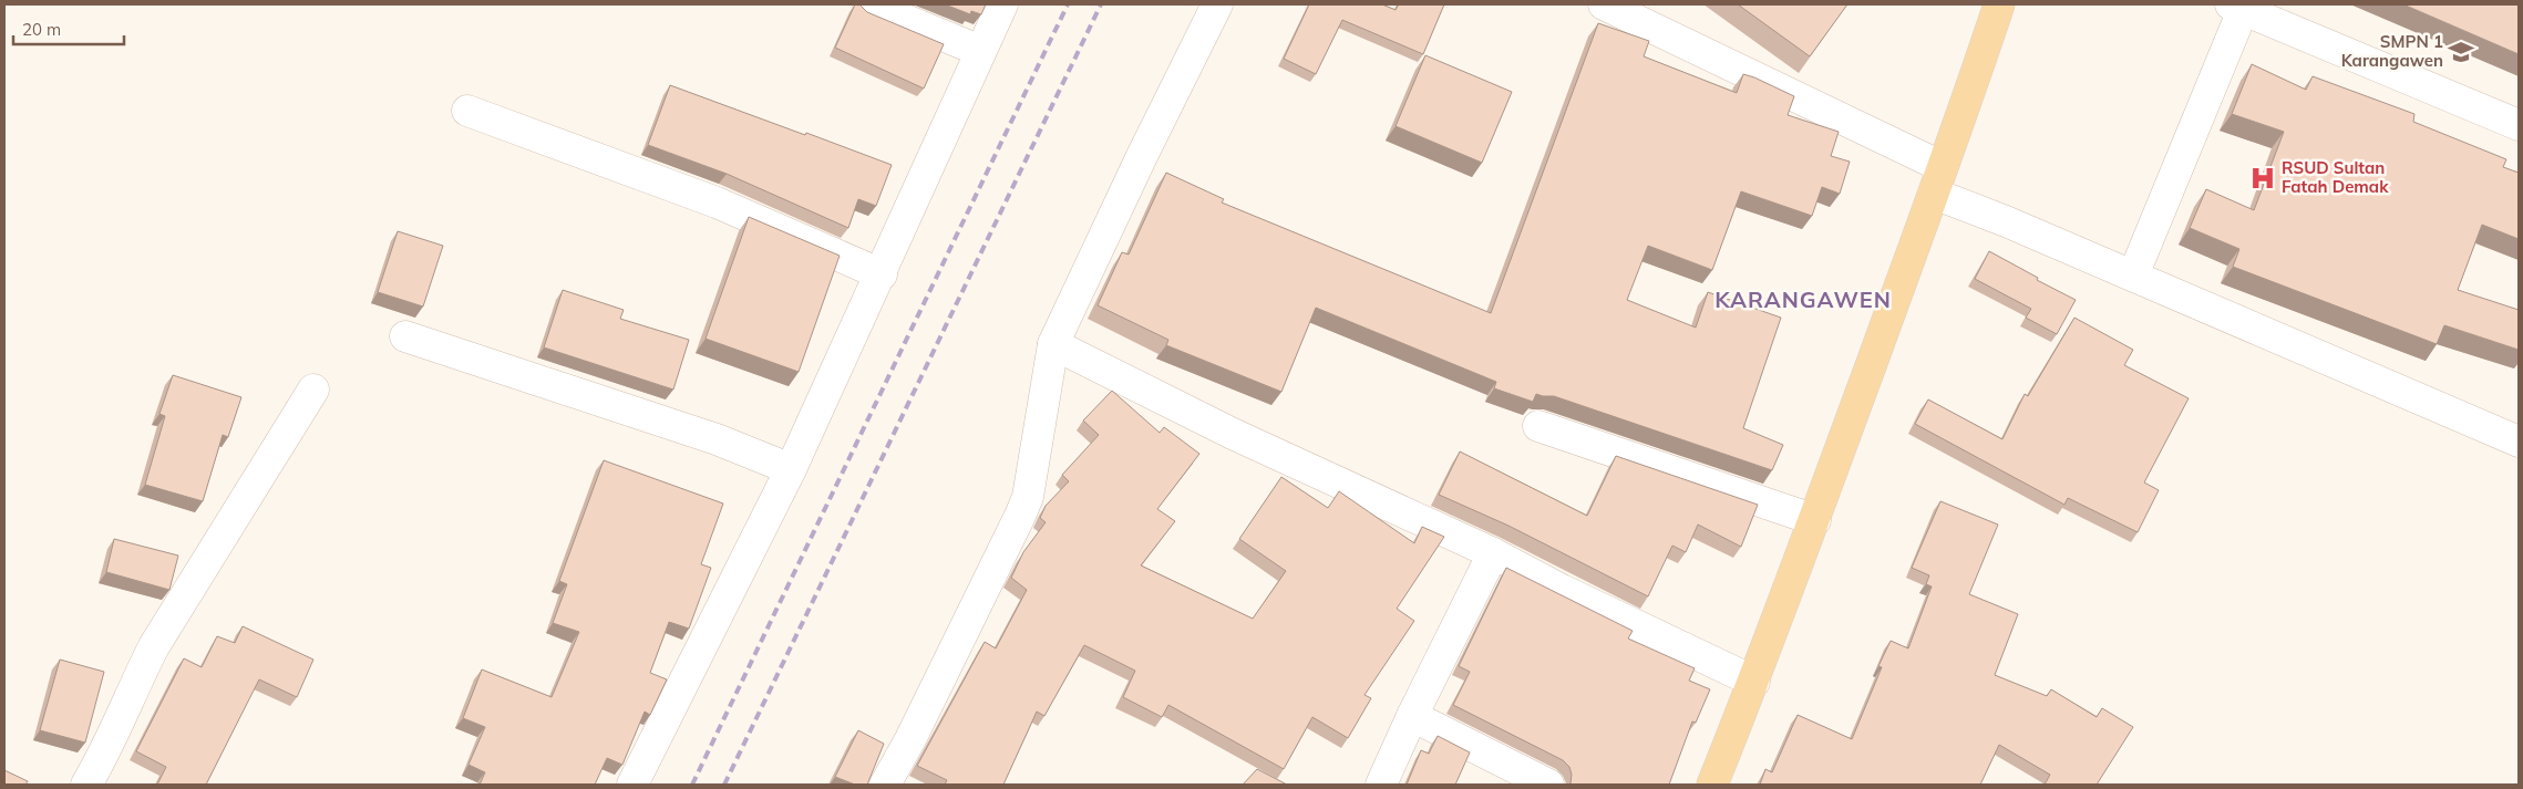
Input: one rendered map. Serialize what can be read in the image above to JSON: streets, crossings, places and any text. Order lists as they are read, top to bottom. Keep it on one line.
{"districts":["KARANGAWEN"],"places":{"school or university":["SMPN 1 Karangawen"],"hospital":["RSUD Sultan Fatah Demak"]},"scale_bar":"20 m"}
